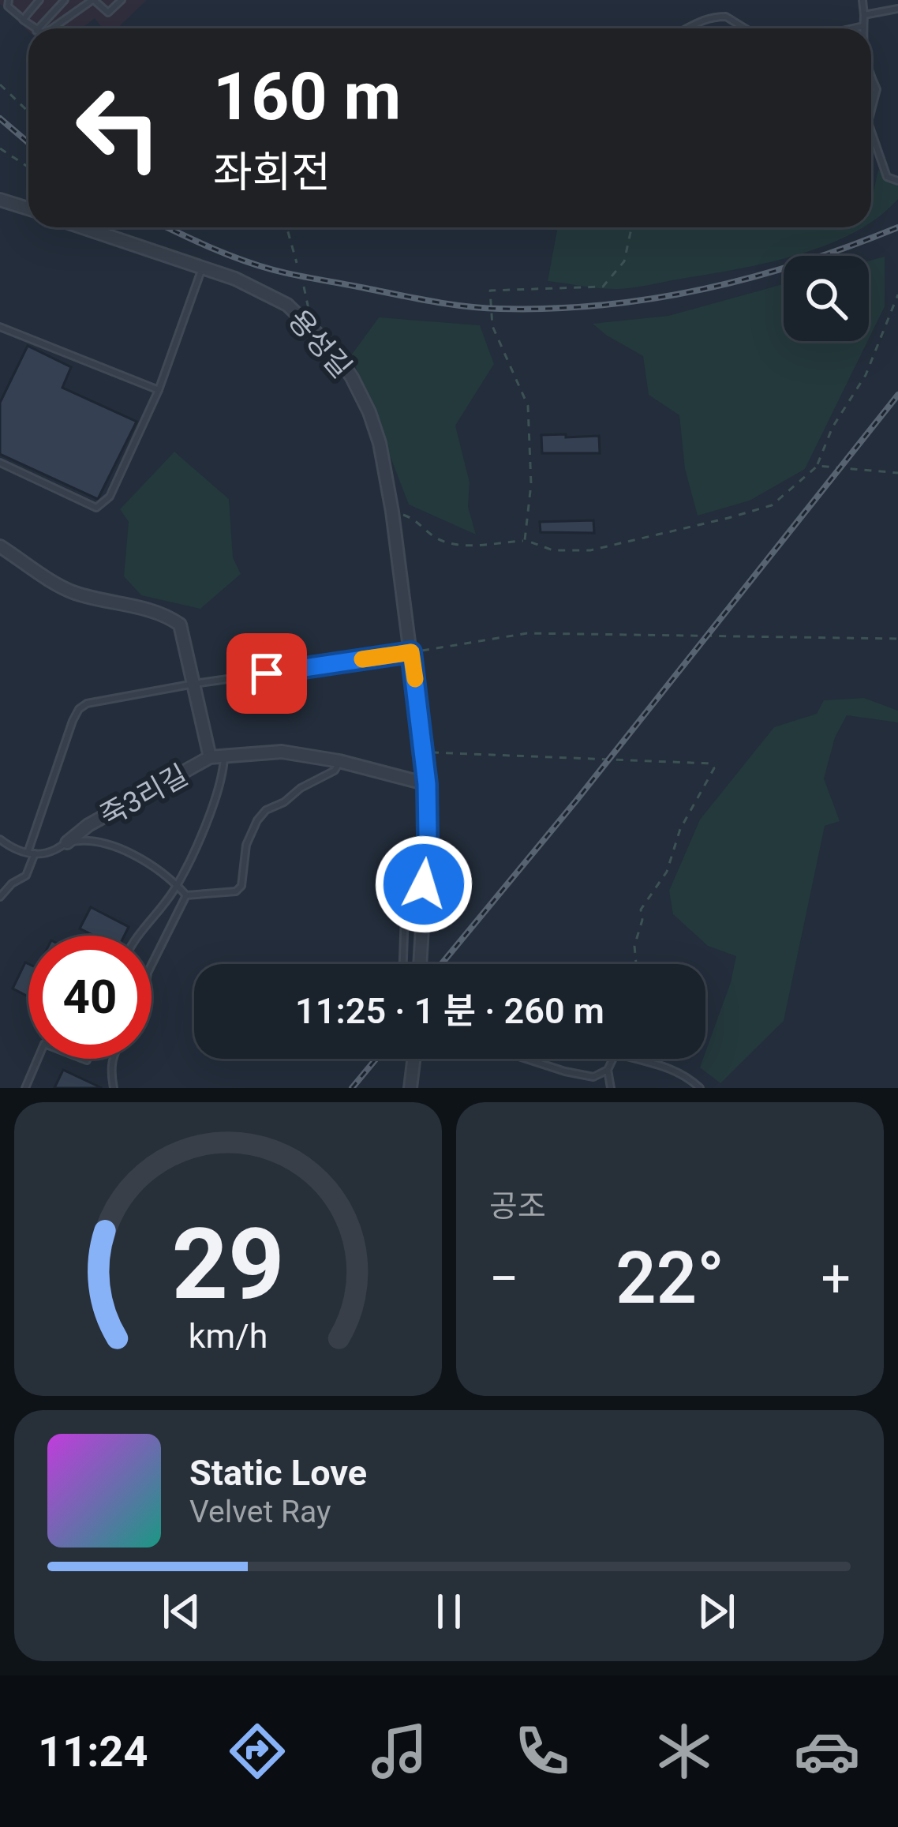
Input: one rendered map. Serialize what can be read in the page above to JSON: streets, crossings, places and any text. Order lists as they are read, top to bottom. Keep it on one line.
{"streets":{"street":["용성길","죽3리길"]},"crossings":[["용성길","죽3리길"]],"page":{"turn":["160 m","좌회전"],"limit":"40","trip":"11:25 · 1 분 · 260 m","tile":"공조","heat":["−","22°","+"],"song":["Static Love","Velvet Ray"],"tabs":"11:24","gauge":["29","km/h"]}}
